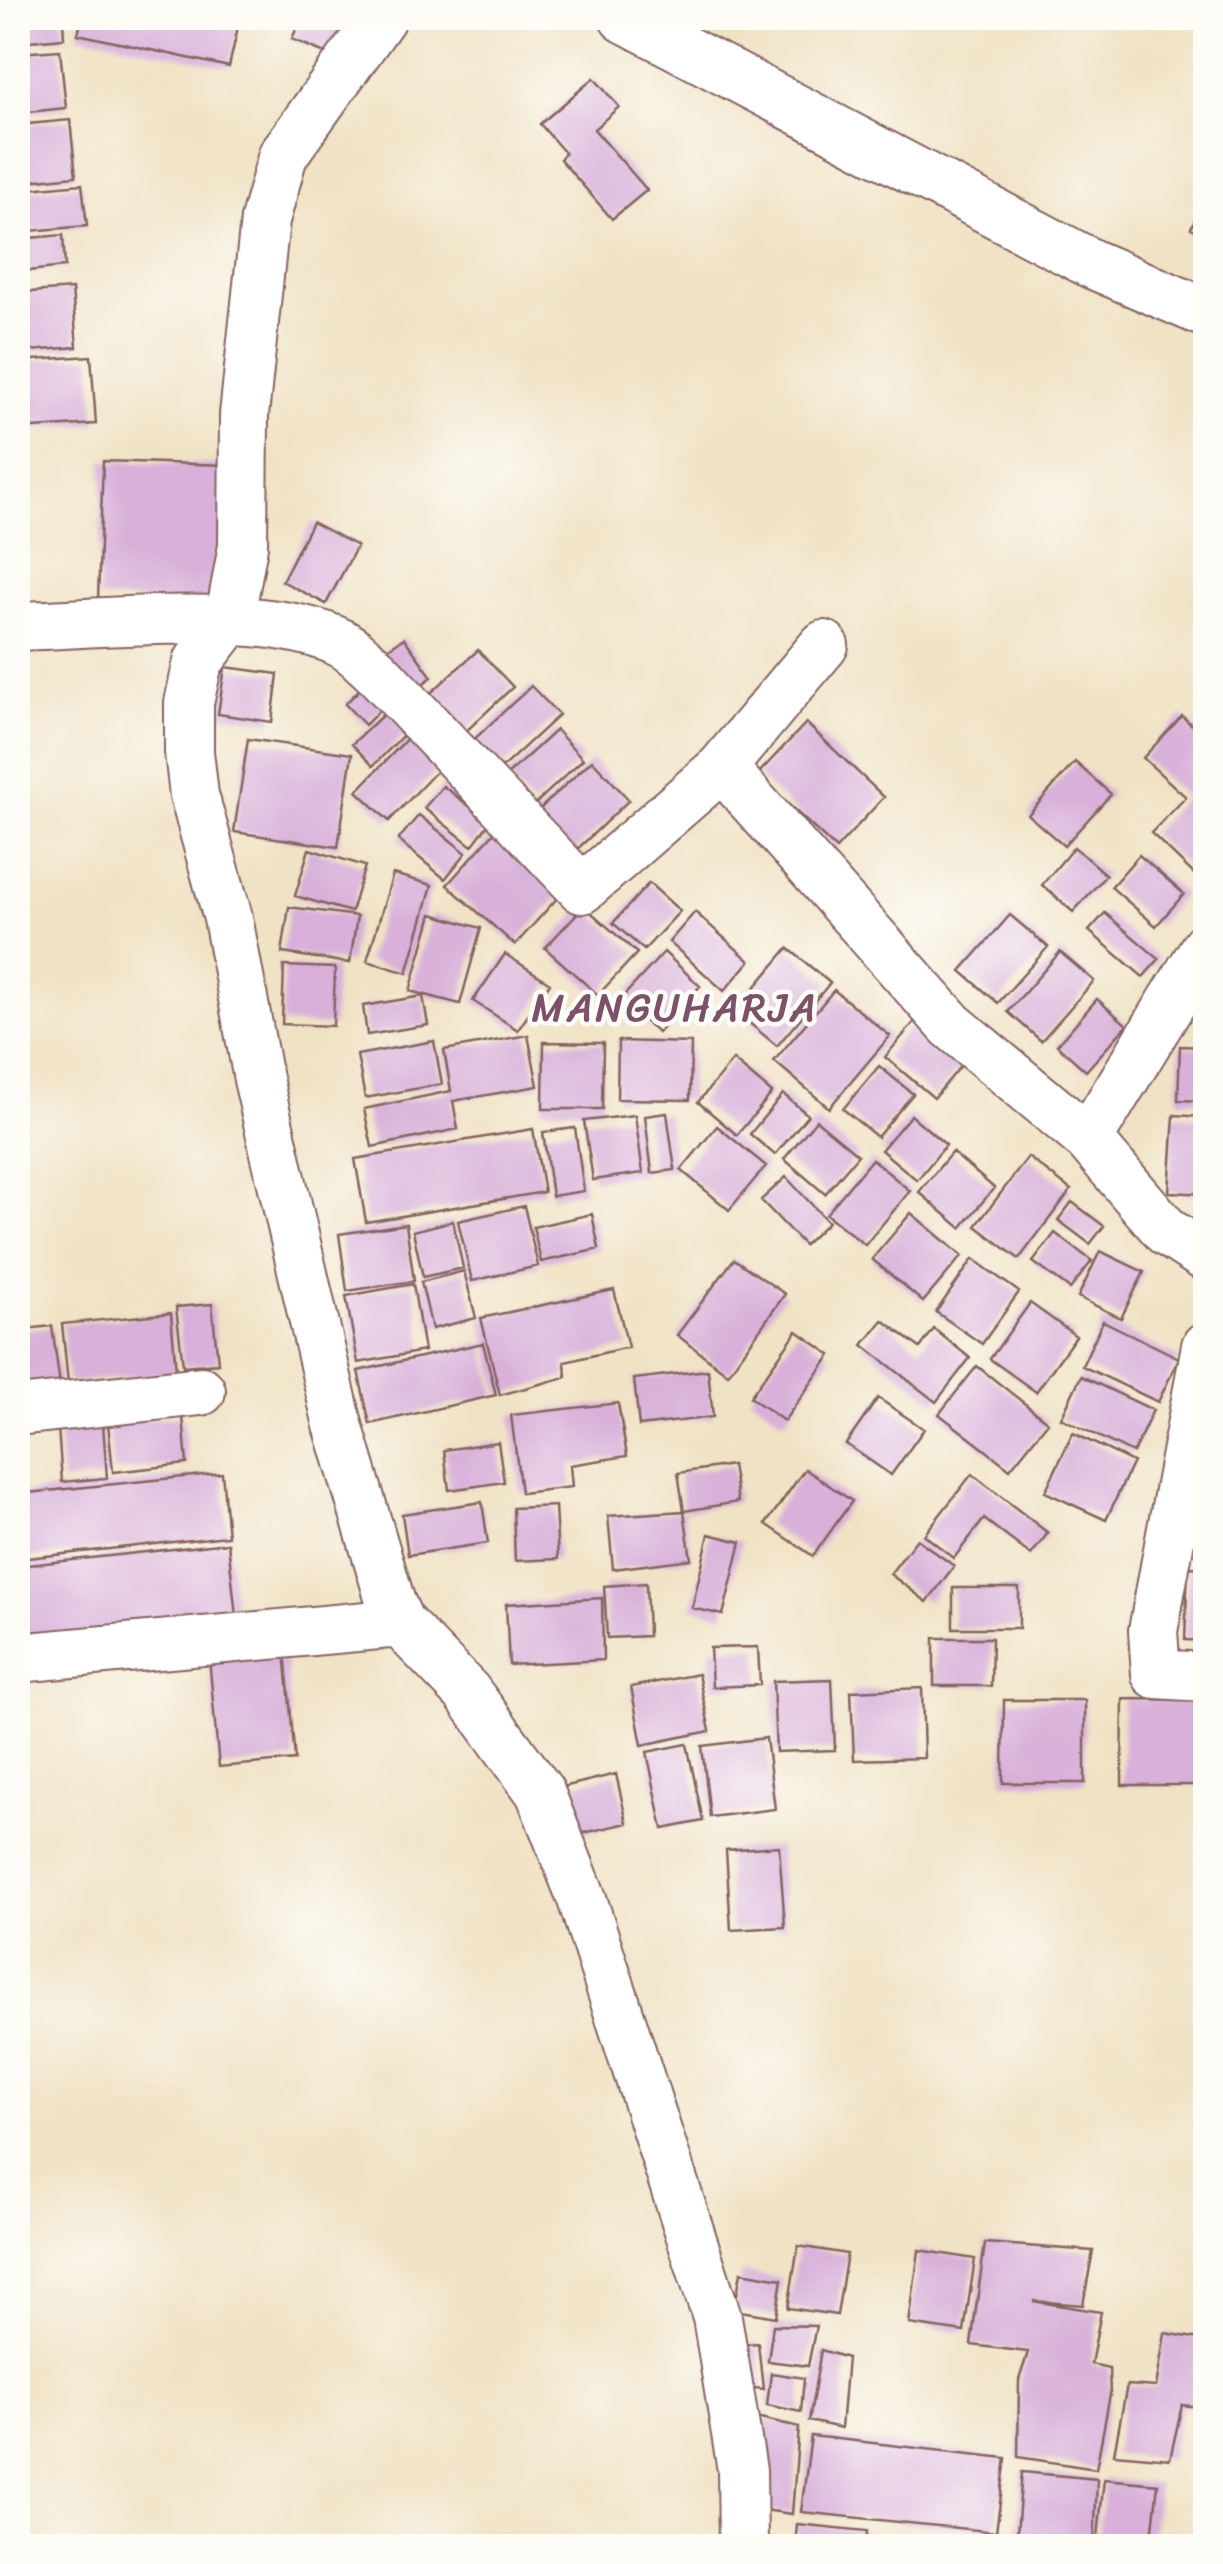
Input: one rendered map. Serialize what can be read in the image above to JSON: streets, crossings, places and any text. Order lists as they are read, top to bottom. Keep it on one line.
{"districts":["MANGUHARJA"]}
